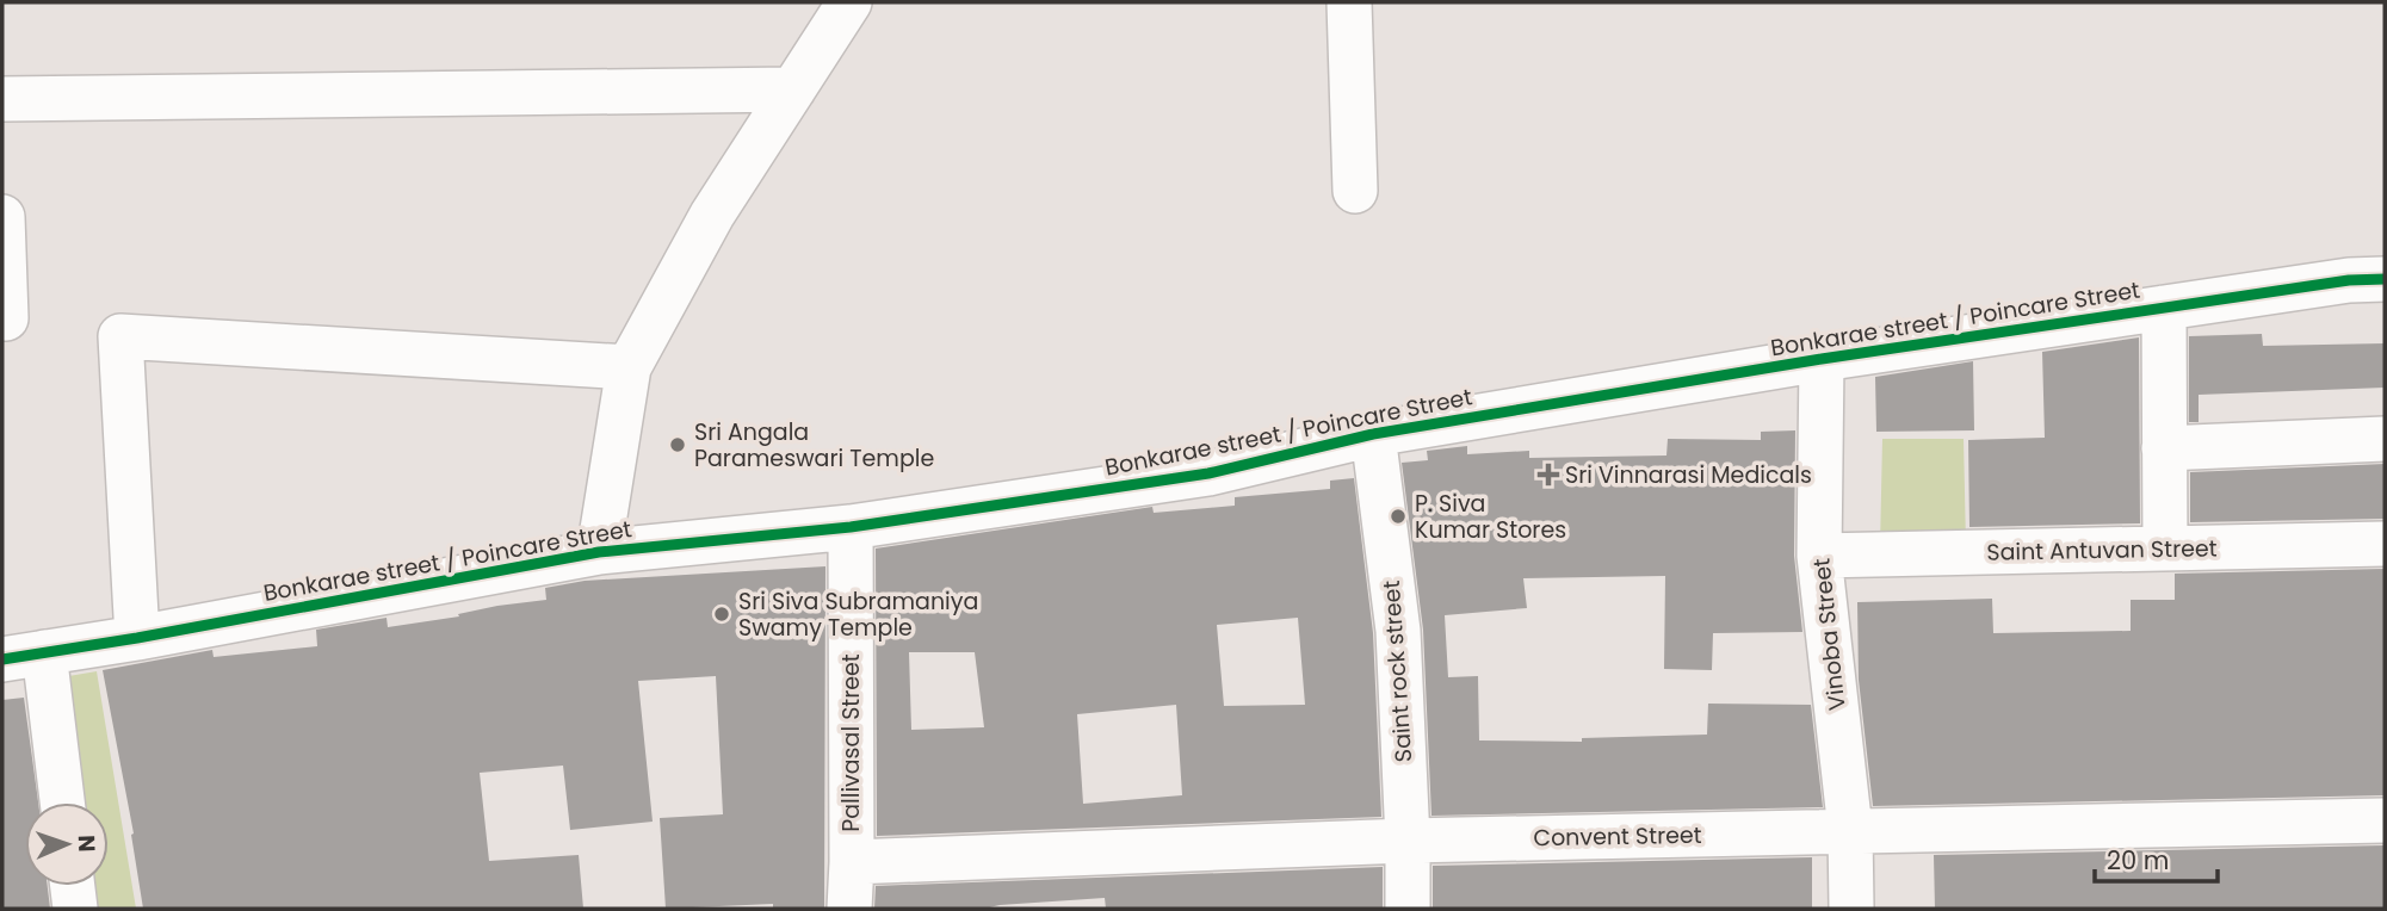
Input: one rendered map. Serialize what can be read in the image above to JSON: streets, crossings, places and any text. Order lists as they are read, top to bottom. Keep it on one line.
{"streets":{"street":["Bonkarae street / Poincare Street","Saint Antuvan Street","Vinoba Street","Saint rock street","Pallivasal Street","Convent Street"]},"crossings":[["Bonkarae street / Poincare Street","Vinoba Street"],["Bonkarae street / Poincare Street","Saint rock street"],["Bonkarae street / Poincare Street","Pallivasal Street"],["Saint Antuvan Street","Vinoba Street"],["Vinoba Street","Convent Street"],["Saint rock street","Convent Street"],["Pallivasal Street","Convent Street"]],"places":{"other":["Sri Angala Parameswari Temple","P. Siva Kumar Stores","Sri Siva Subramaniya Swamy Temple"],"health":["Sri Vinnarasi Medicals"]},"scale_bar":"20 m","north":"right"}
